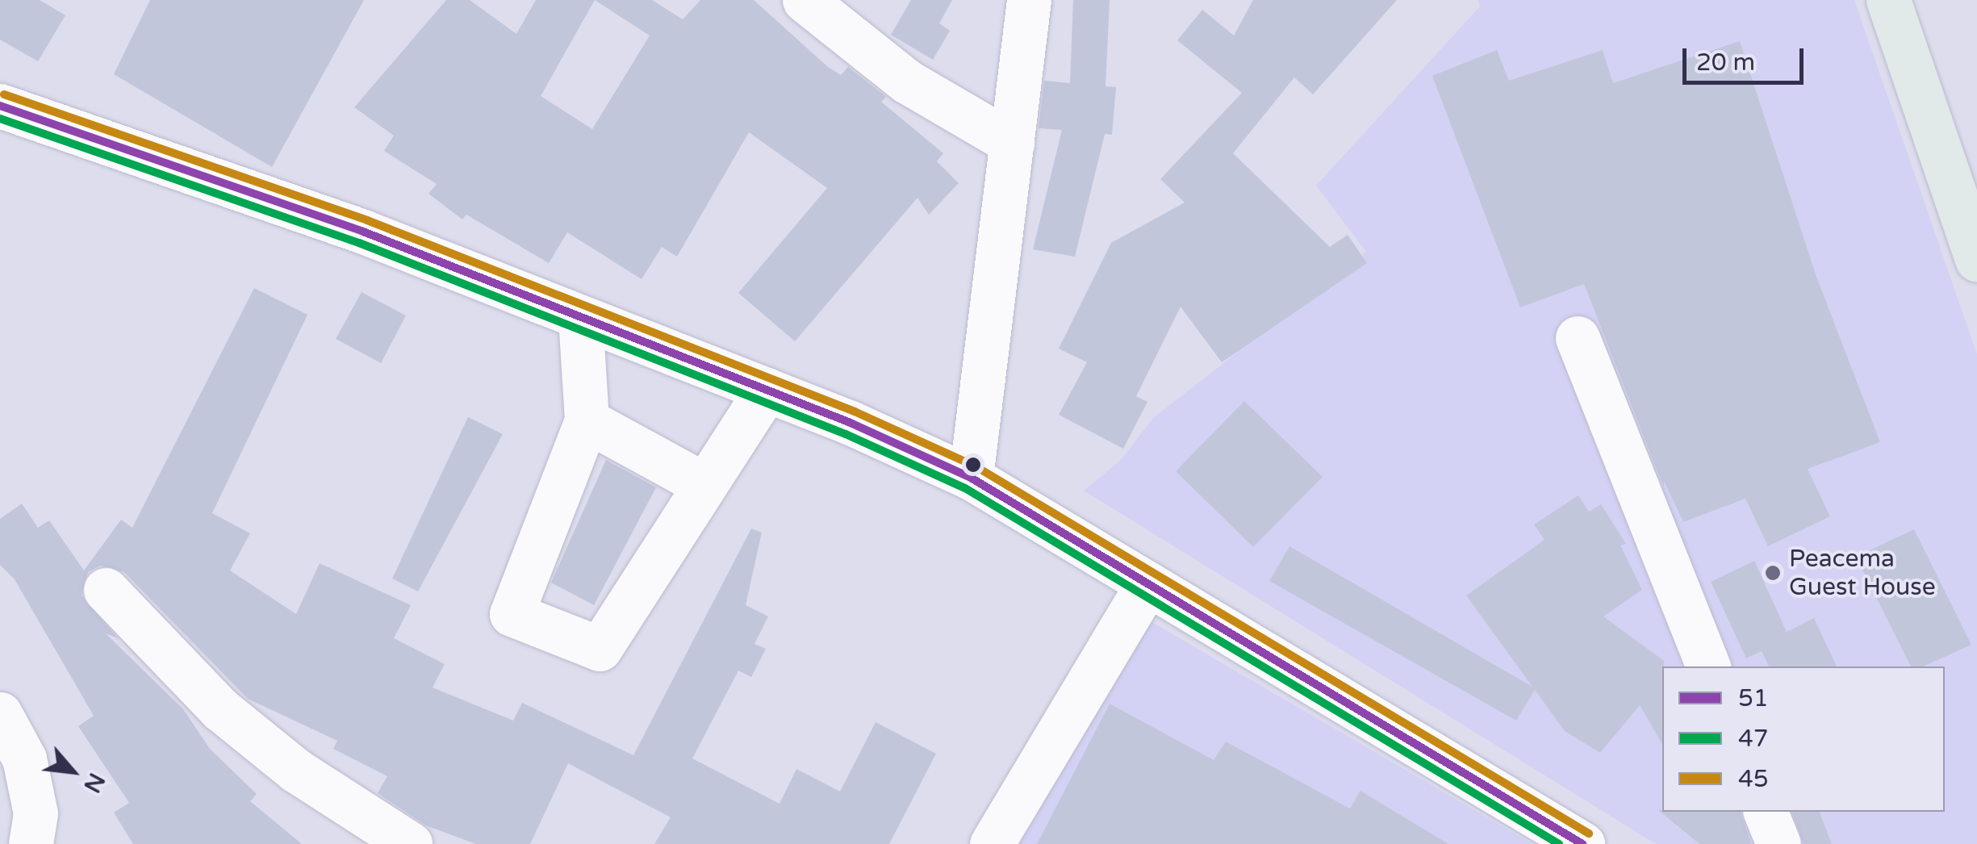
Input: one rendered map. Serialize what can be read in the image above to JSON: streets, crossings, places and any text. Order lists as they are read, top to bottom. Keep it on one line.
{"places":["Peacema Guest House"],"lines":["transit line 45","transit line 51","transit line 47"],"legend":["51","47","45"],"scale_bar":"20 m","north":"bottom right"}
